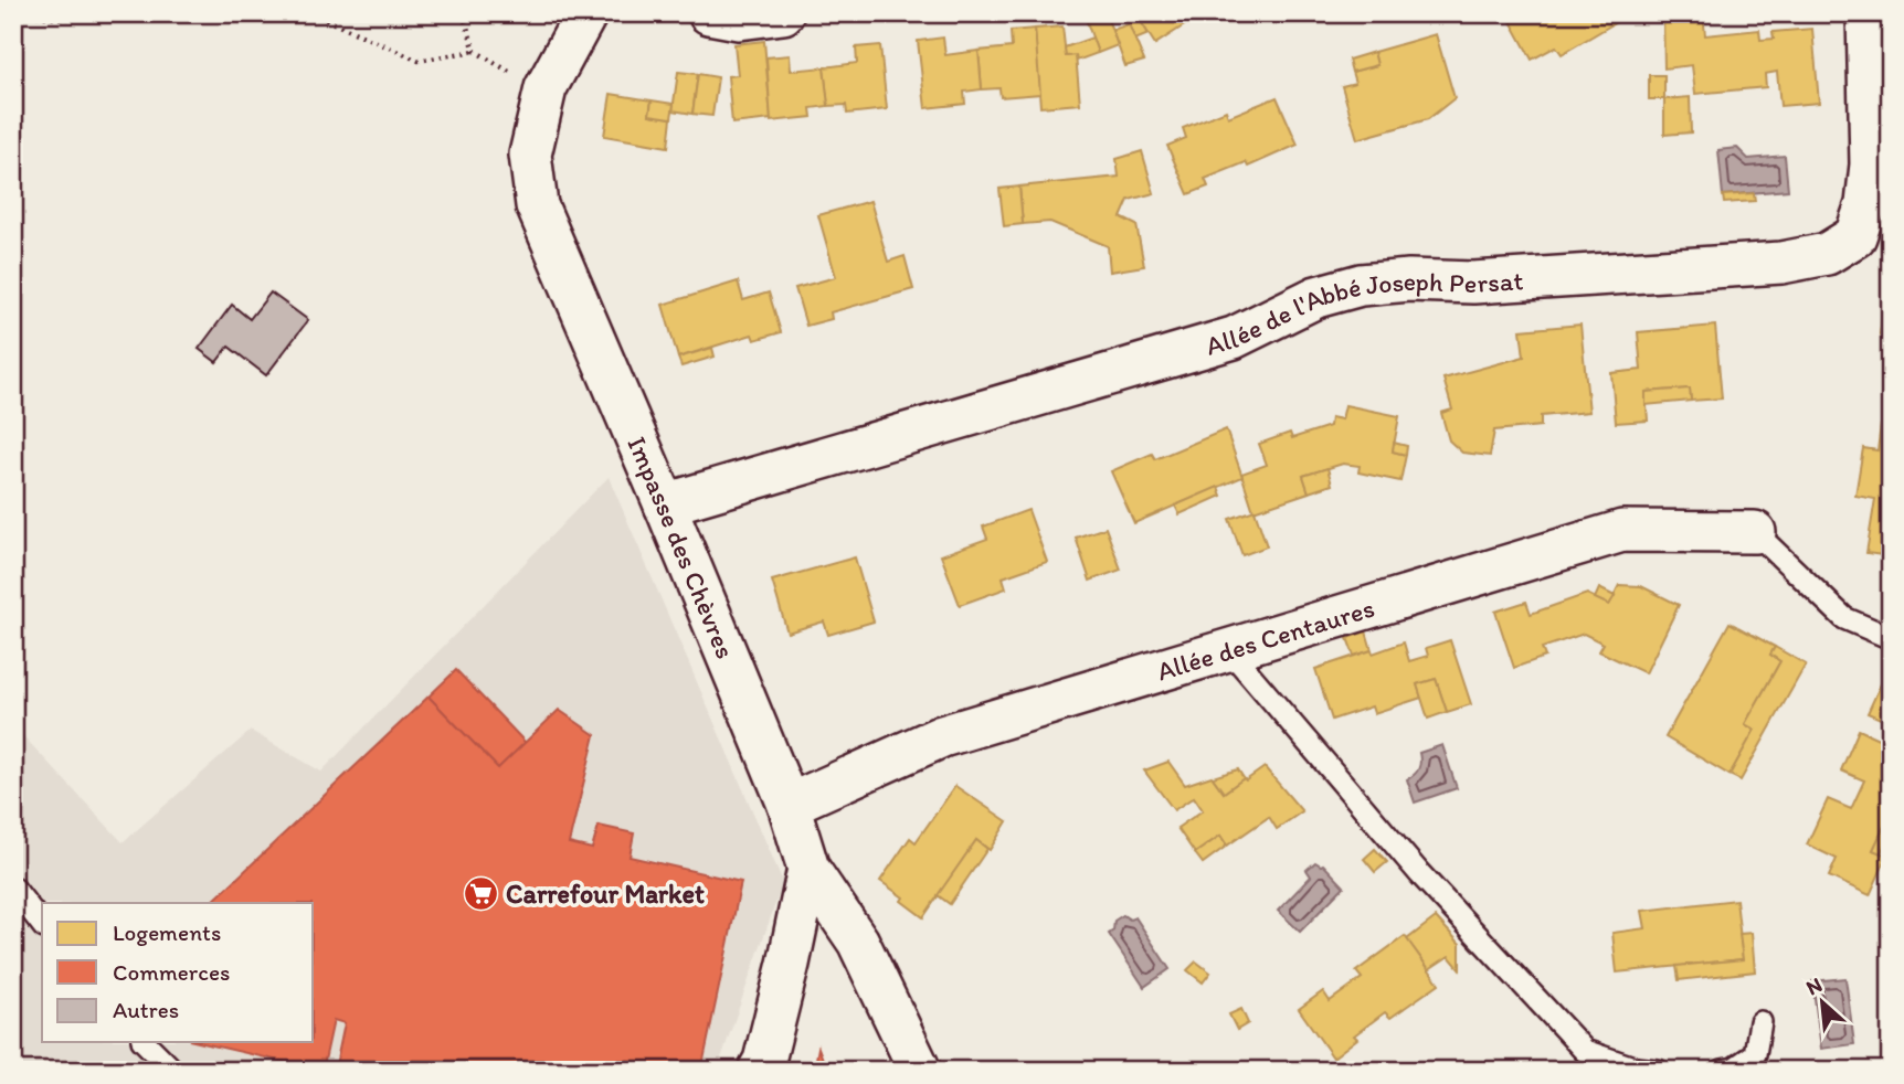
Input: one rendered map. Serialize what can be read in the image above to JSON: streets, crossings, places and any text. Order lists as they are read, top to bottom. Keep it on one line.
{"streets":{"street":["Allée de l'Abbé Joseph Persat","Impasse des Chèvres","Allée des Centaures"]},"crossings":[["Allée de l'Abbé Joseph Persat","Impasse des Chèvres"],["Impasse des Chèvres","Allée des Centaures"]],"places":{"supermarket":["Carrefour Market"]},"legend":["Logements","Commerces","Autres"],"north":"top left"}
